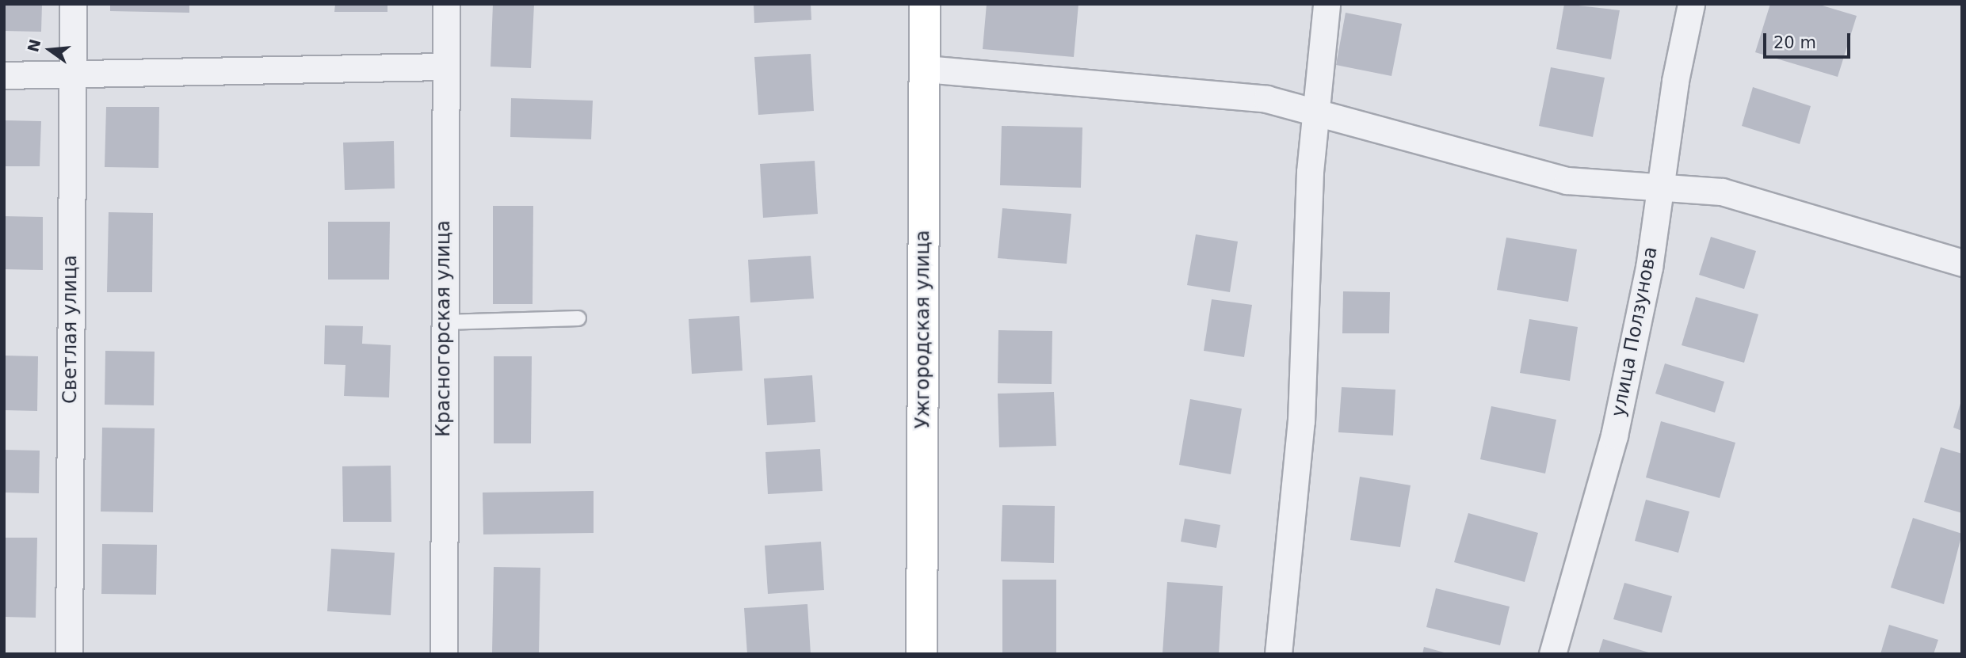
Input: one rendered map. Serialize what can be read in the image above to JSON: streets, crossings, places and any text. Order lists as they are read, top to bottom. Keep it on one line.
{"streets":{"main road":["Ужгородская улица"],"street":["Красногорская улица","Светлая улица","улица Ползунова"]},"scale_bar":"20 m","north":"left"}
